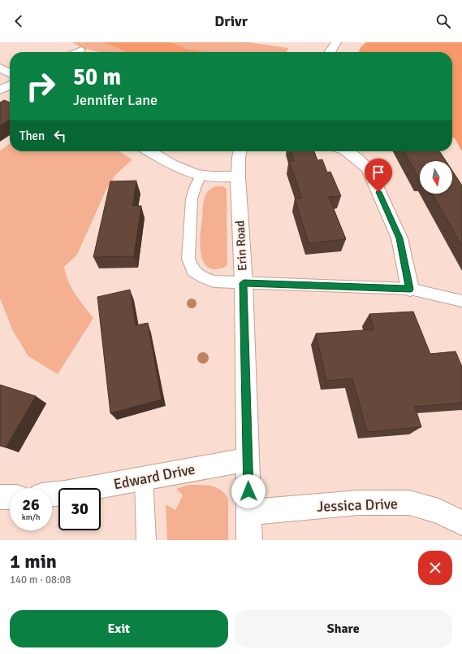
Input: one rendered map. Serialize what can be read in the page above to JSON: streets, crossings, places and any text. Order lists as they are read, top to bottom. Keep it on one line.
{"streets":{"street":["Erin Road","Edward Drive","Jessica Drive"]},"crossings":[["Erin Road","Edward Drive"],["Erin Road","Jessica Drive"]],"north":"bottom","page":{"header":"Drivr","turn":["50 m","Jennifer Lane"],"then":"Then","speed":"26 km/h","limit":"30","heading":["1 min","140 m · 08:08"],"buttons":["Exit","Share"]}}
